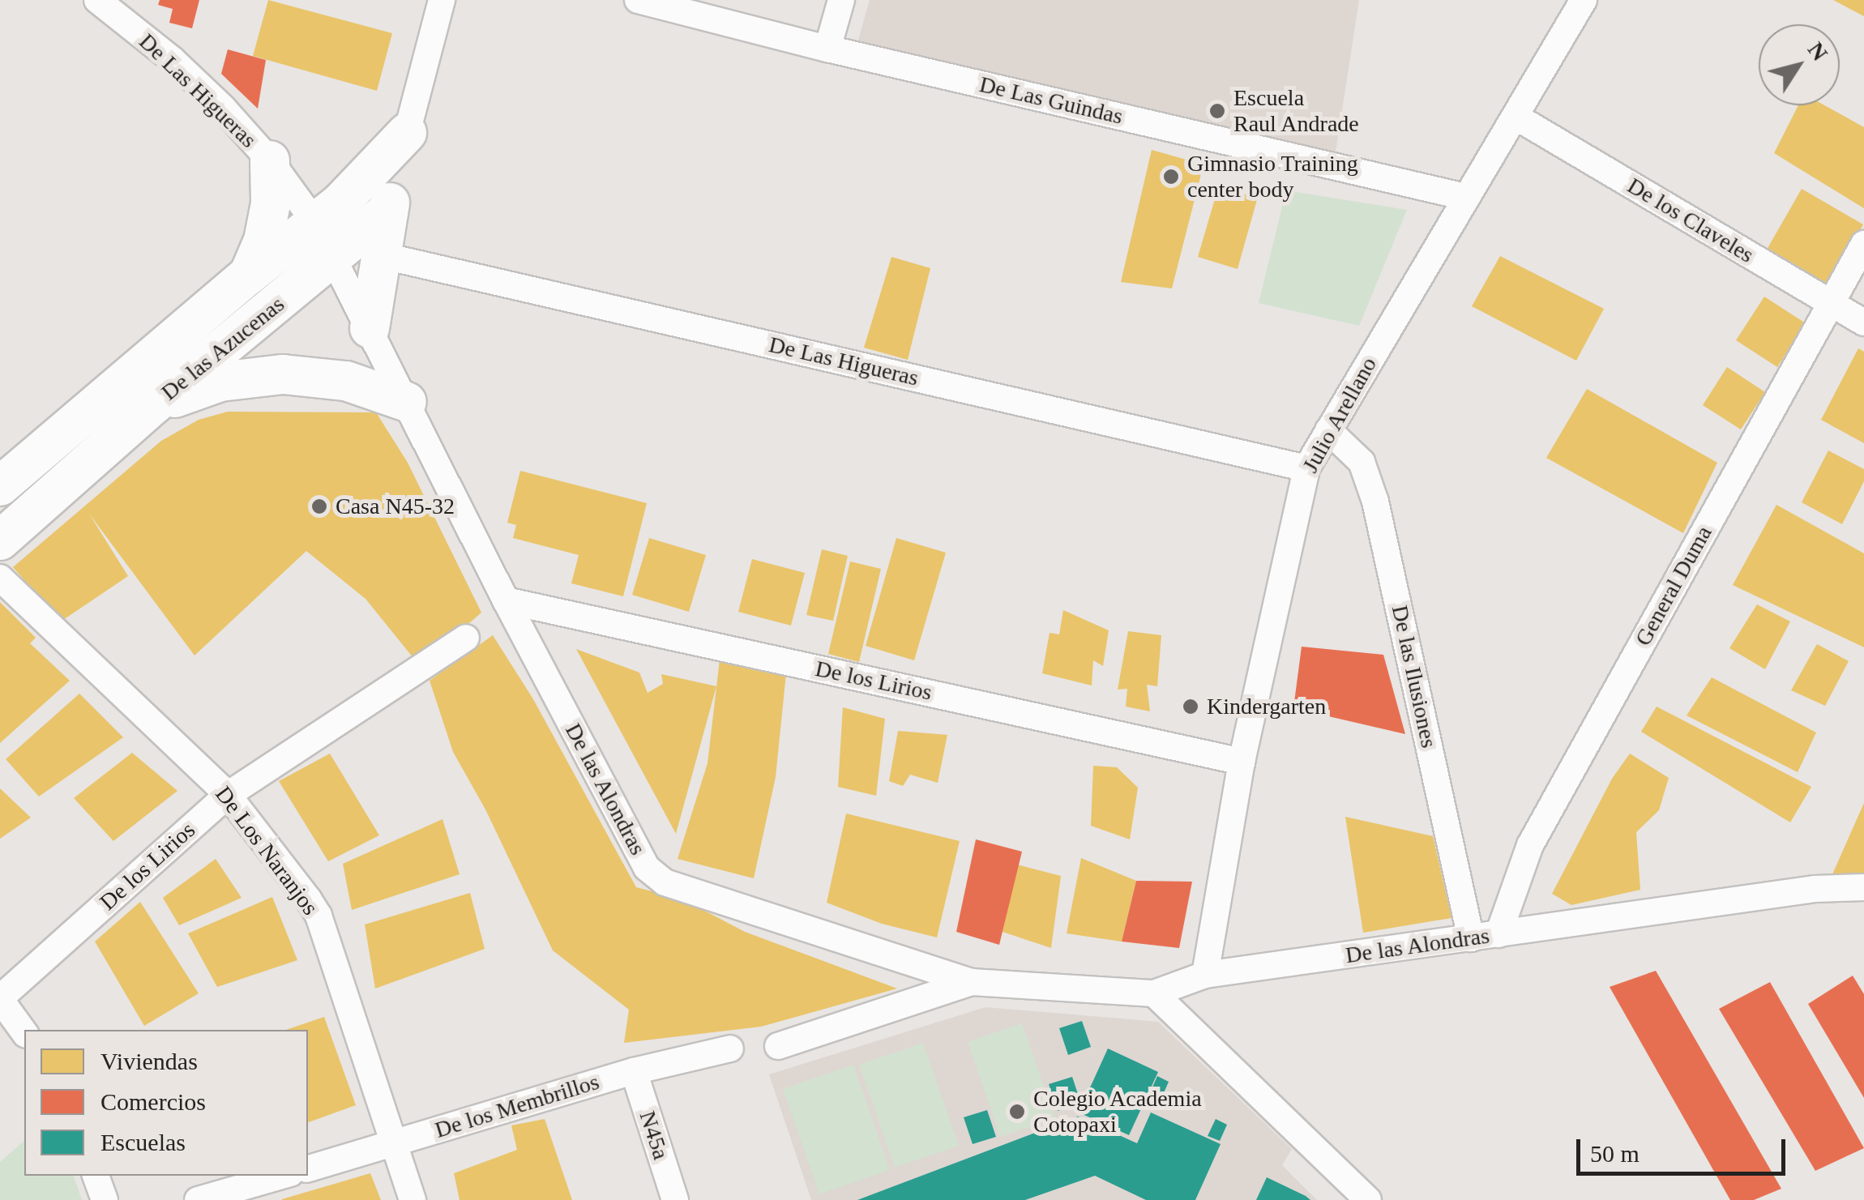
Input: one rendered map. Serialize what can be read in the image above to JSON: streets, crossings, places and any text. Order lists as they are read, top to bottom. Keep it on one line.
{"streets":{"street":["De Las Higueras","De Las Guindas","De los Claveles","De las Azucenas","Julio Arellano","General Duma","De las Ilusiones","De los Lirios","De las Alondras","De Los Naranjos","De los Membrillos","N45a"]},"crossings":[["De Las Higueras","De las Azucenas"],["De Las Higueras","Julio Arellano"],["De Las Higueras","De las Alondras"],["De Las Guindas","Julio Arellano"],["De los Claveles","Julio Arellano"],["De los Claveles","General Duma"],["Julio Arellano","De las Ilusiones"],["Julio Arellano","De los Lirios"],["Julio Arellano","De las Alondras"],["General Duma","De las Alondras"],["De las Ilusiones","De las Alondras"],["De los Lirios","De las Alondras"],["De los Lirios","De Los Naranjos"],["De Los Naranjos","De los Membrillos"],["De los Membrillos","N45a"]],"places":["Escuela Raul Andrade","Gimnasio Training center body","Casa N45-32","Kindergarten","Colegio Academia Cotopaxi"],"legend":["Viviendas","Comercios","Escuelas"],"scale_bar":"50 m","north":"top right"}
